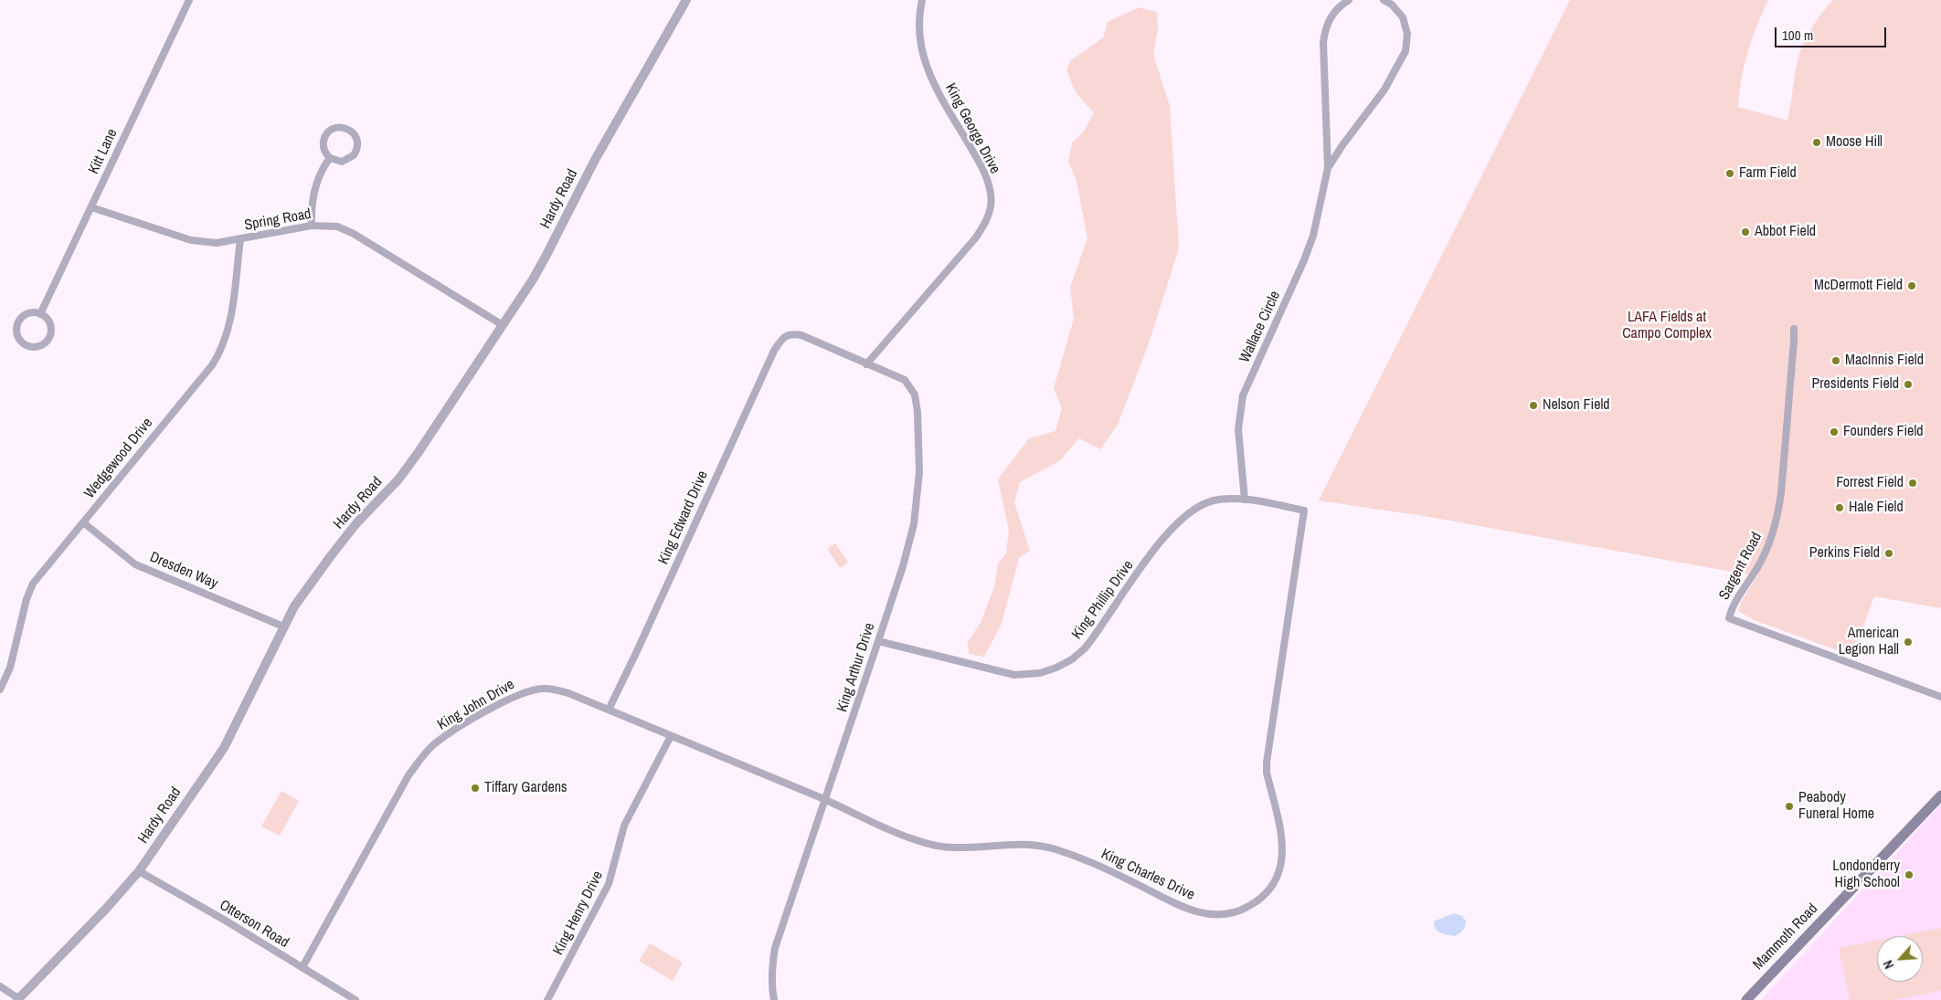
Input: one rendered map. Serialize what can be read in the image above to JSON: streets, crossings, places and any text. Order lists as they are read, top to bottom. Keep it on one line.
{"streets":{"main road":["Mammoth Road"],"street":["King George Drive","Kitt Lane","Hardy Road","Spring Road","Wallace Circle","Wedgewood Drive","King Edward Drive","Sargent Road","Dresden Way","King Phillip Drive","King Arthur Drive","King John Drive","King Charles Drive","King Henry Drive","Otterson Road"]},"crossings":[["King George Drive","King Arthur Drive"],["Kitt Lane","Spring Road"],["Hardy Road","Spring Road"],["Hardy Road","Dresden Way"],["Hardy Road","Otterson Road"],["Spring Road","Wedgewood Drive"],["Wallace Circle","King Phillip Drive"],["Wedgewood Drive","Dresden Way"],["King Edward Drive","King Arthur Drive"],["King Edward Drive","King John Drive"],["King Phillip Drive","King Arthur Drive"],["King Phillip Drive","King Charles Drive"],["King Arthur Drive","King John Drive"],["King Arthur Drive","King Charles Drive"],["King John Drive","King Charles Drive"],["King John Drive","King Henry Drive"],["King John Drive","Otterson Road"]],"parks":["LAFA Fields at Campo Complex"],"places":["Moose Hill","Farm Field","Abbot Field","McDermott Field","MacInnis Field","Presidents Field","Nelson Field","Founders Field","Forrest Field","Hale Field","Perkins Field","American Legion Hall","Tiffary Gardens","Peabody Funeral Home","Londonderry High School"],"scale_bar":"100 m","north":"bottom left"}
